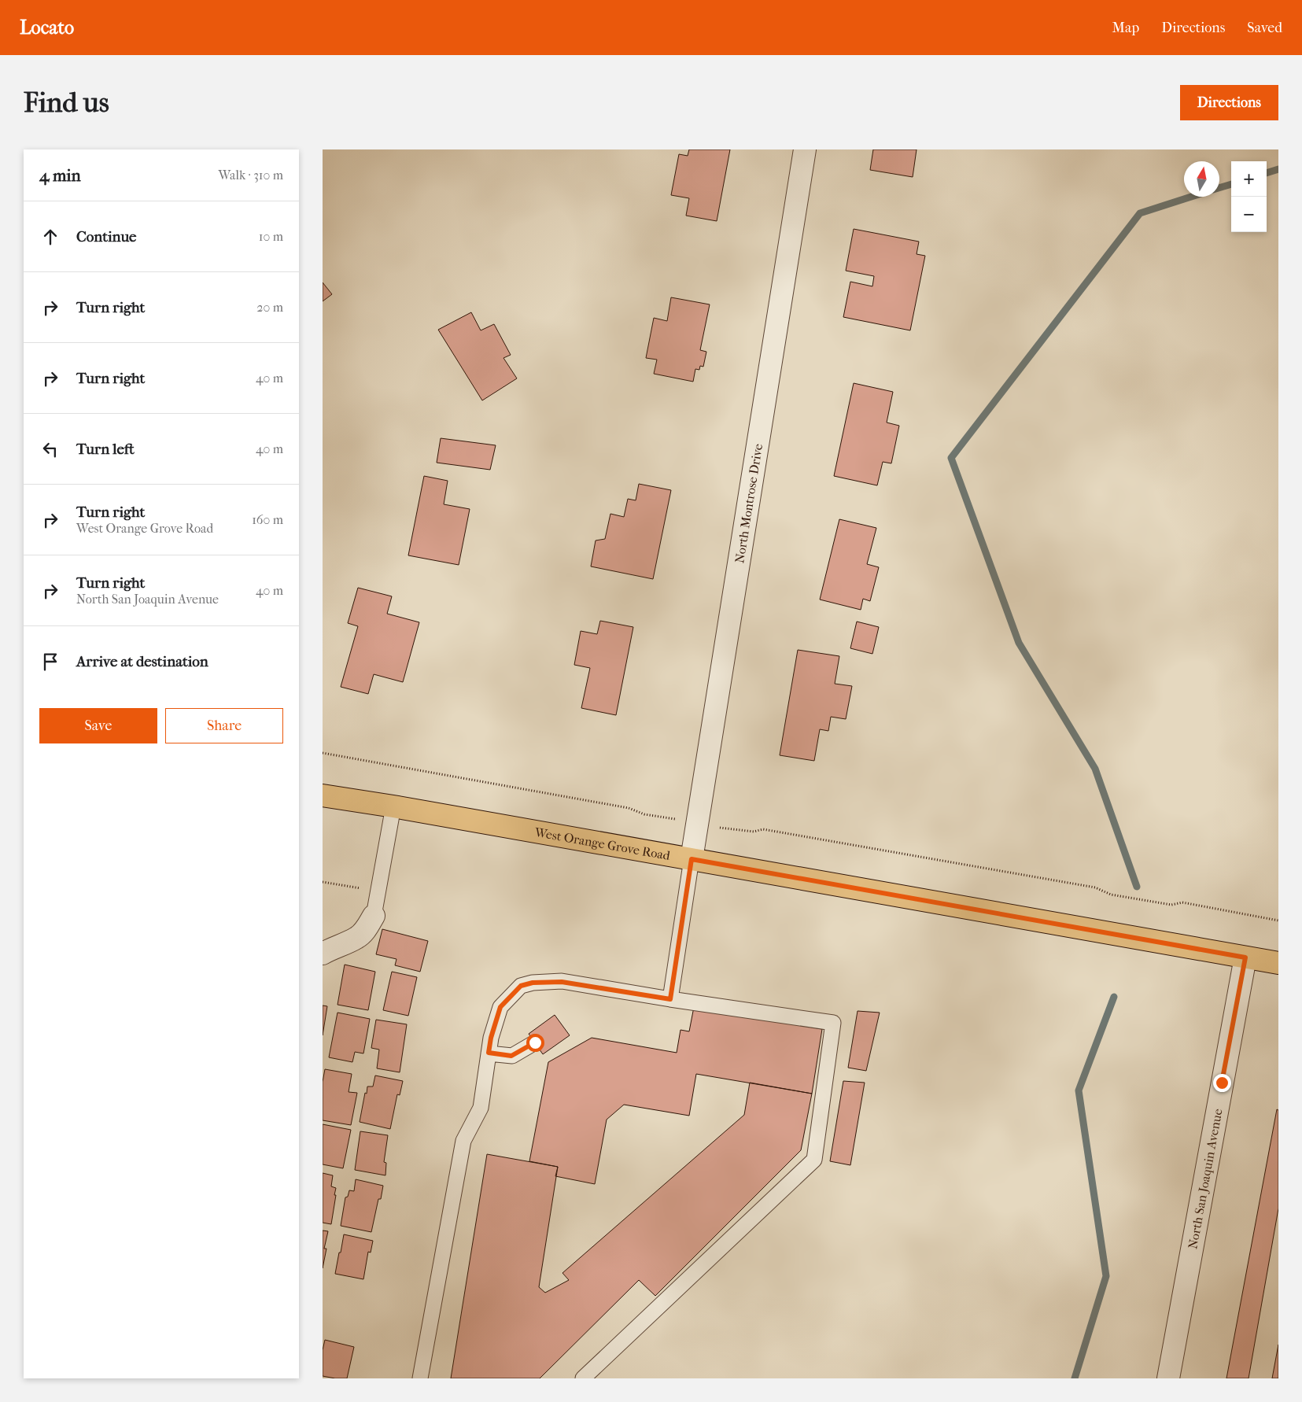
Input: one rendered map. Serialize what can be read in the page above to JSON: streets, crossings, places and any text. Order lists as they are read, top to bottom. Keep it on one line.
{"streets":{"main road":["West Orange Grove Road"],"street":["North Montrose Drive","North San Joaquin Avenue"]},"crossings":[["North Montrose Drive","West Orange Grove Road"],["West Orange Grove Road","North San Joaquin Avenue"]],"north":"top","page":{"header":"Locato","nav":["Map","Directions","Saved"],"buttons":["Directions",["Save","Share"]],"title":"Find us","heading":["4 min","Walk · 310 m"],"map_buttons":["+","−"],"list":[["Continue","10 m"],["Turn right","20 m"],["Turn right","40 m"],["Turn left","40 m"],["Turn right","West Orange Grove Road","160 m"],["Turn right","North San Joaquin Avenue","40 m"],"Arrive at destination"]}}
